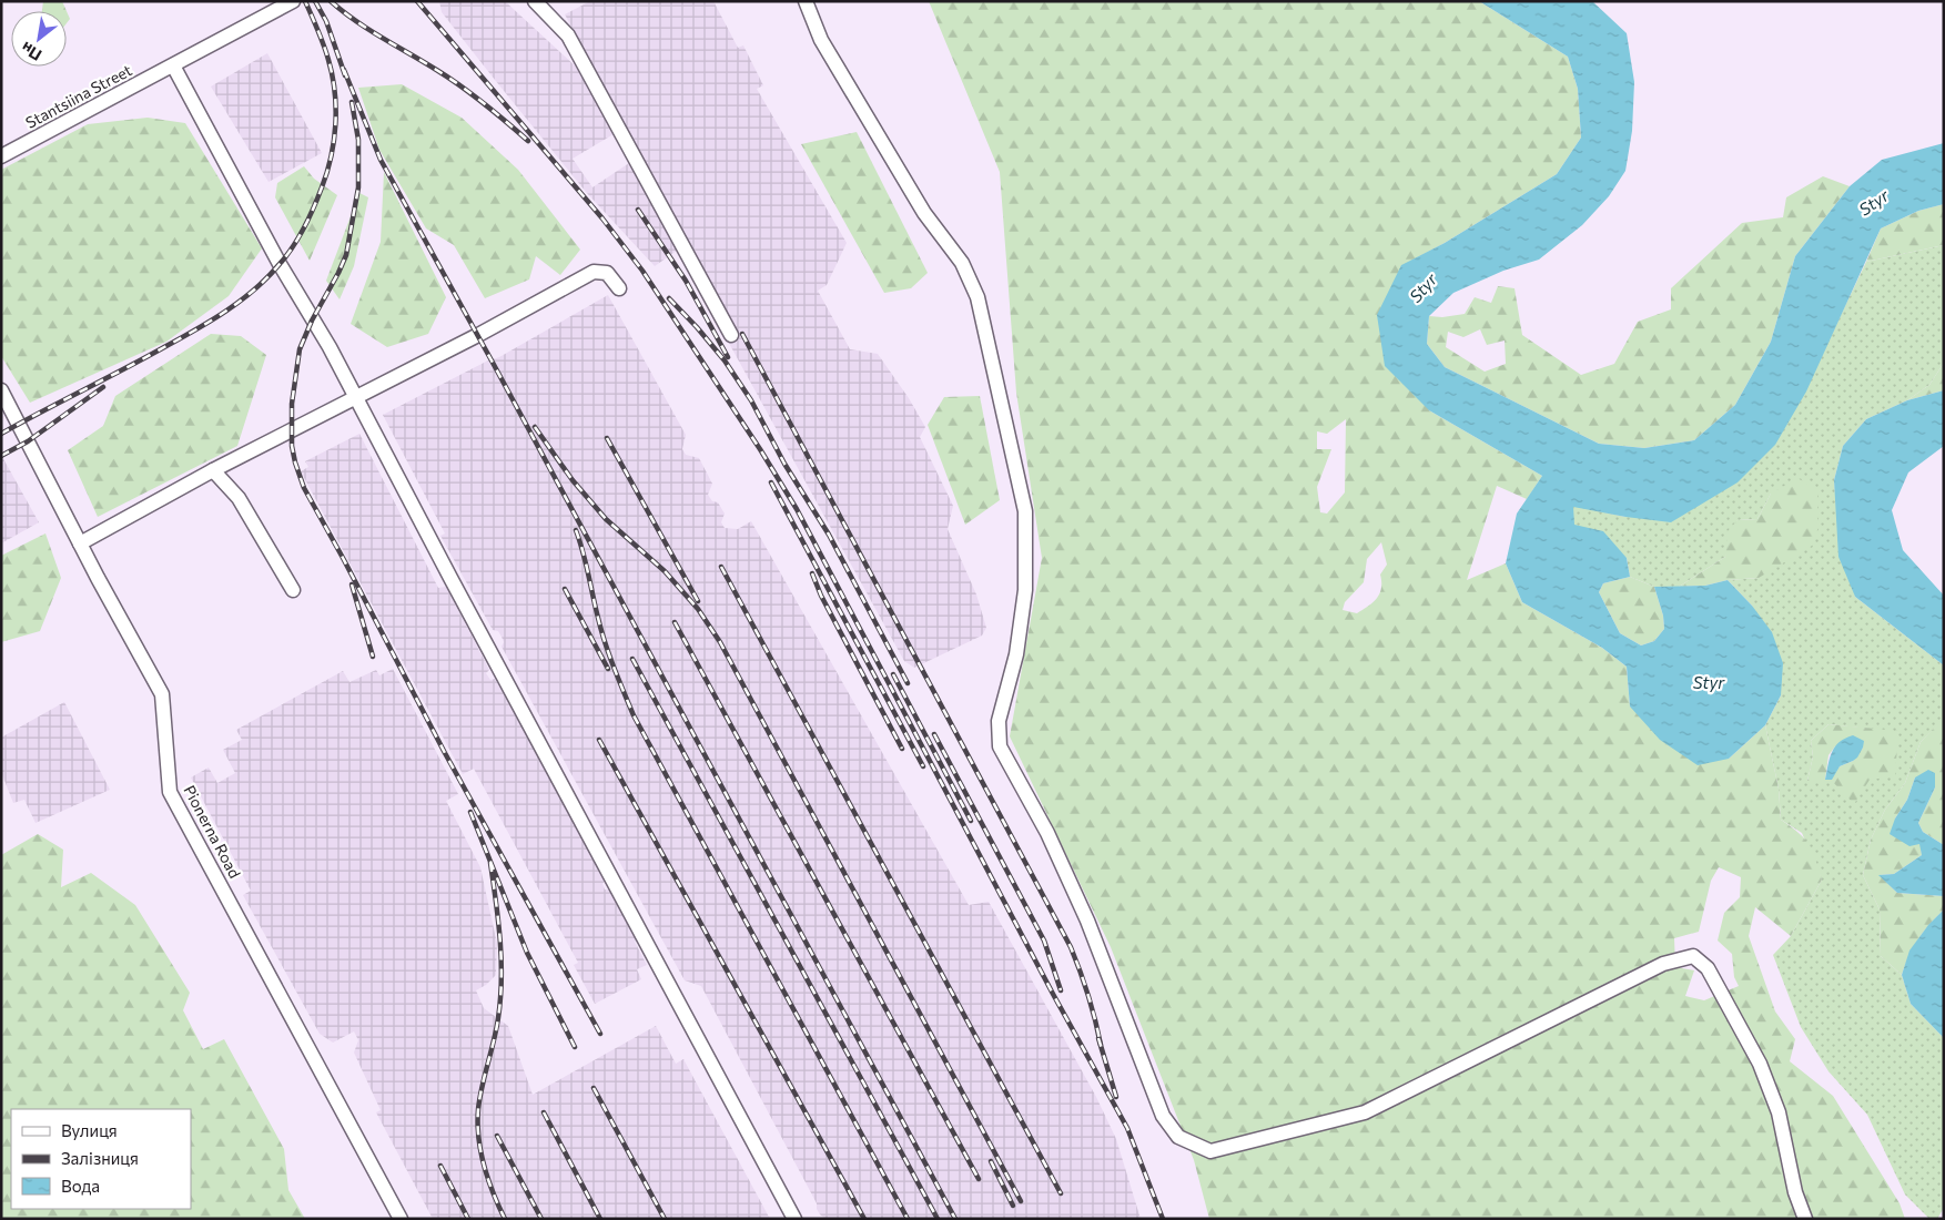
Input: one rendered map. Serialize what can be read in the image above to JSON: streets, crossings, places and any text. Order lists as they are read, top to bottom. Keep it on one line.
{"streets":{"street":["Stantsiina Street","Pionerna Road"]},"water":["Styr"],"legend":["Вулиця","Залізниця","Вода"],"north":"bottom left"}
